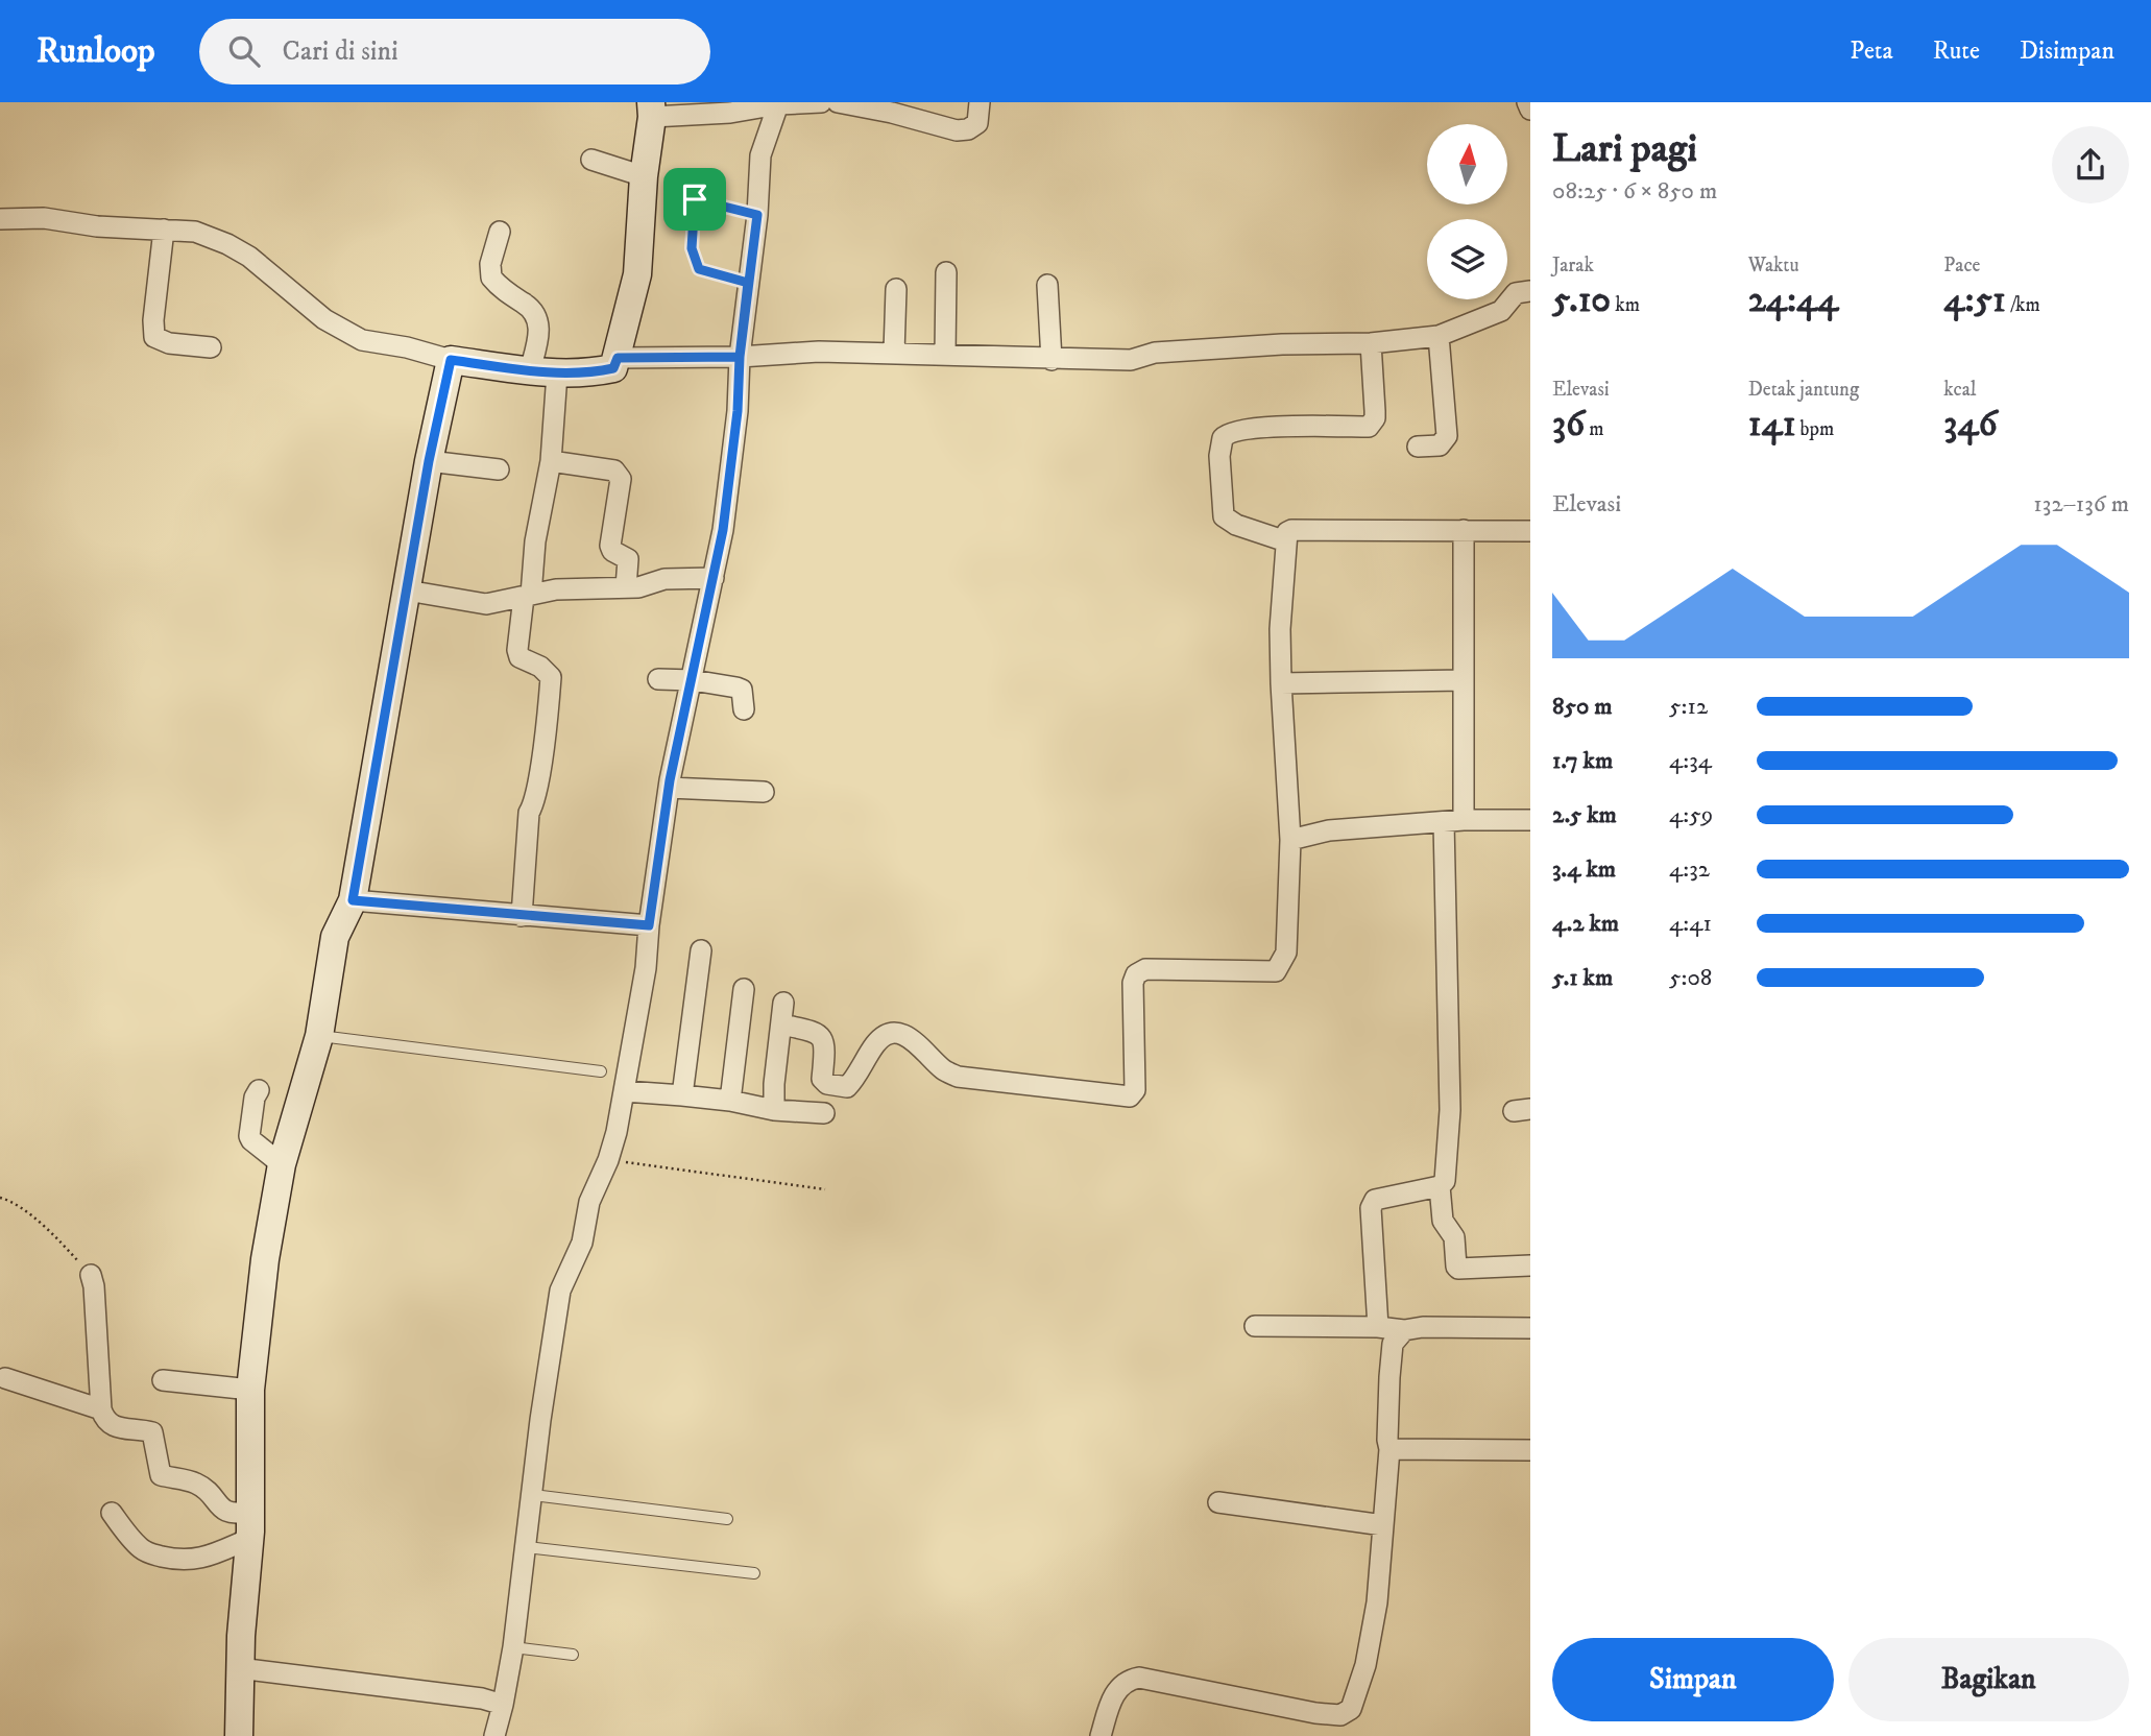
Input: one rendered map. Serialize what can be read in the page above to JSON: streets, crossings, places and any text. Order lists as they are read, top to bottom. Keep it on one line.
{"north":"top","page":{"header":"Runloop","search":"Cari di sini","nav":["Peta","Rute","Disimpan"],"heading":["Lari pagi","08:25 · 6 × 850 m"],"stats":[["Jarak","5.10 km"],["Waktu","24:44"],["Pace","4:51 /km"],["Elevasi","36 m"],["Detak jantung","141 bpm"],["kcal","346"]],"chart":["Elevasi","132–136 m"],"list":[{"name":"850 m","note":"5:12"},{"name":"1.7 km","note":"4:34"},{"name":"2.5 km","note":"4:59"},{"name":"3.4 km","note":"4:32"},{"name":"4.2 km","note":"4:41"},{"name":"5.1 km","note":"5:08"}],"buttons":["Simpan","Bagikan"]}}
